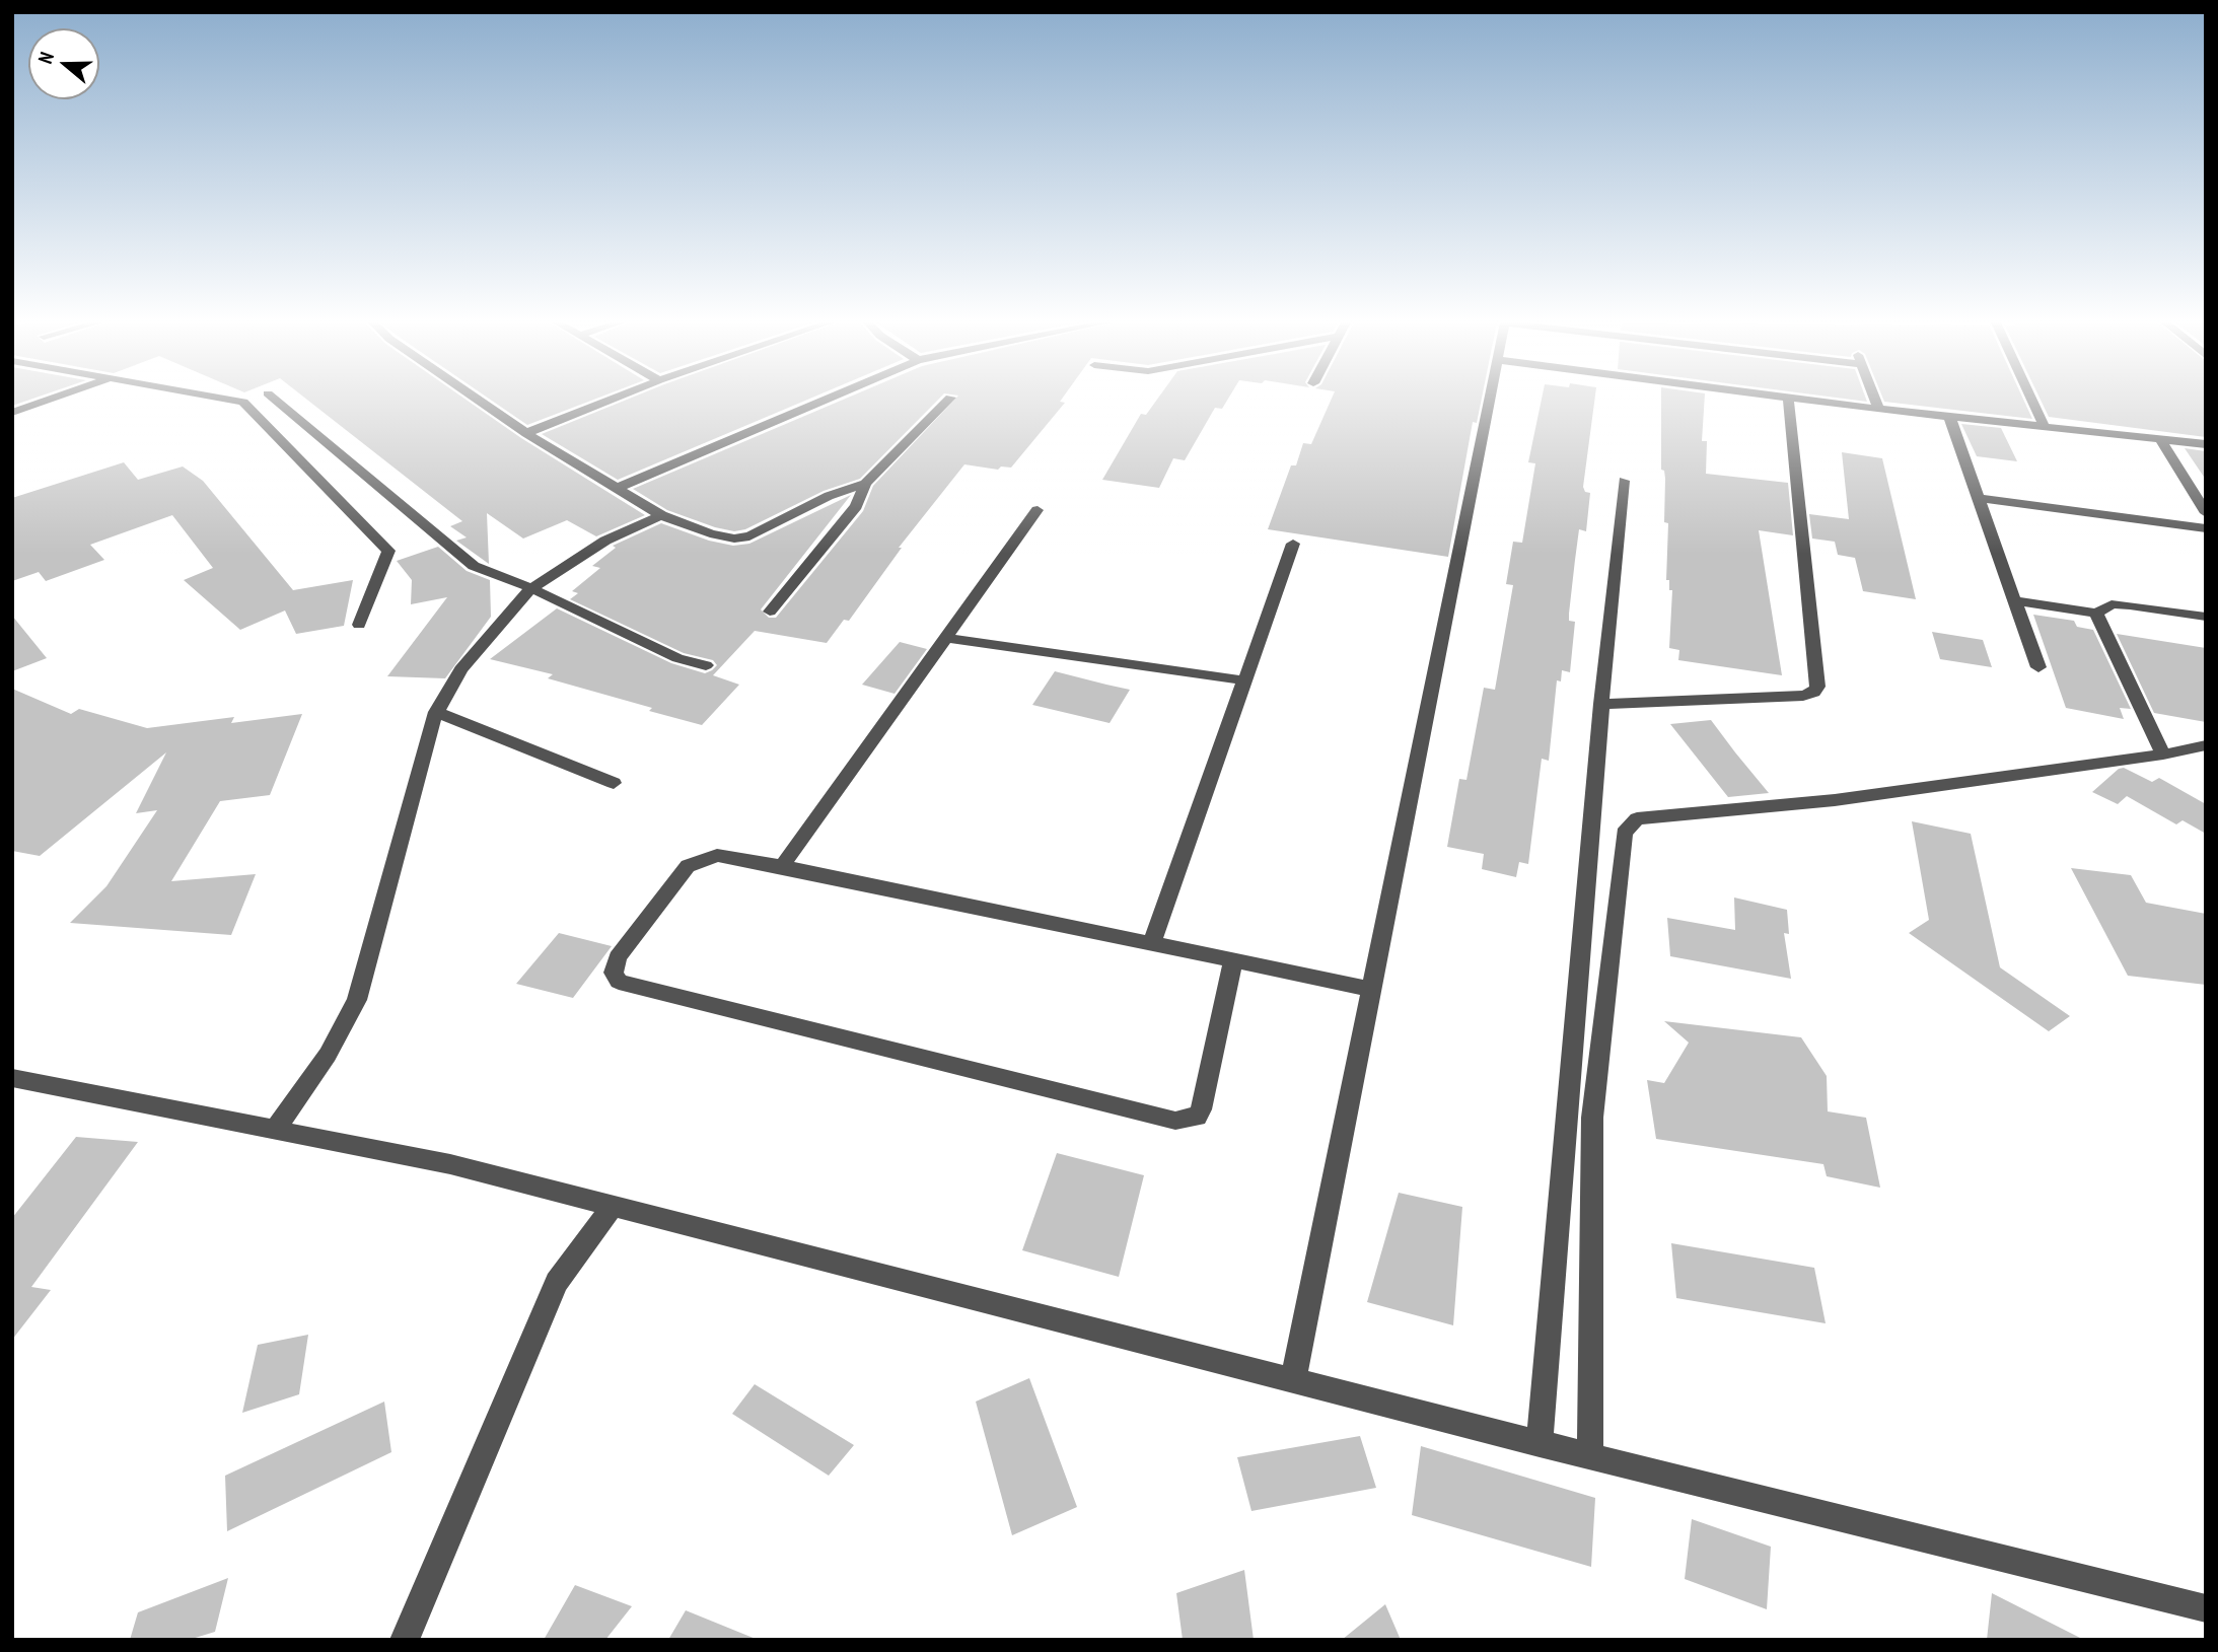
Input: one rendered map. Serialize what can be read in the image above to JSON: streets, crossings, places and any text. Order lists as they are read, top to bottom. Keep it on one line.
{"north":"left"}
